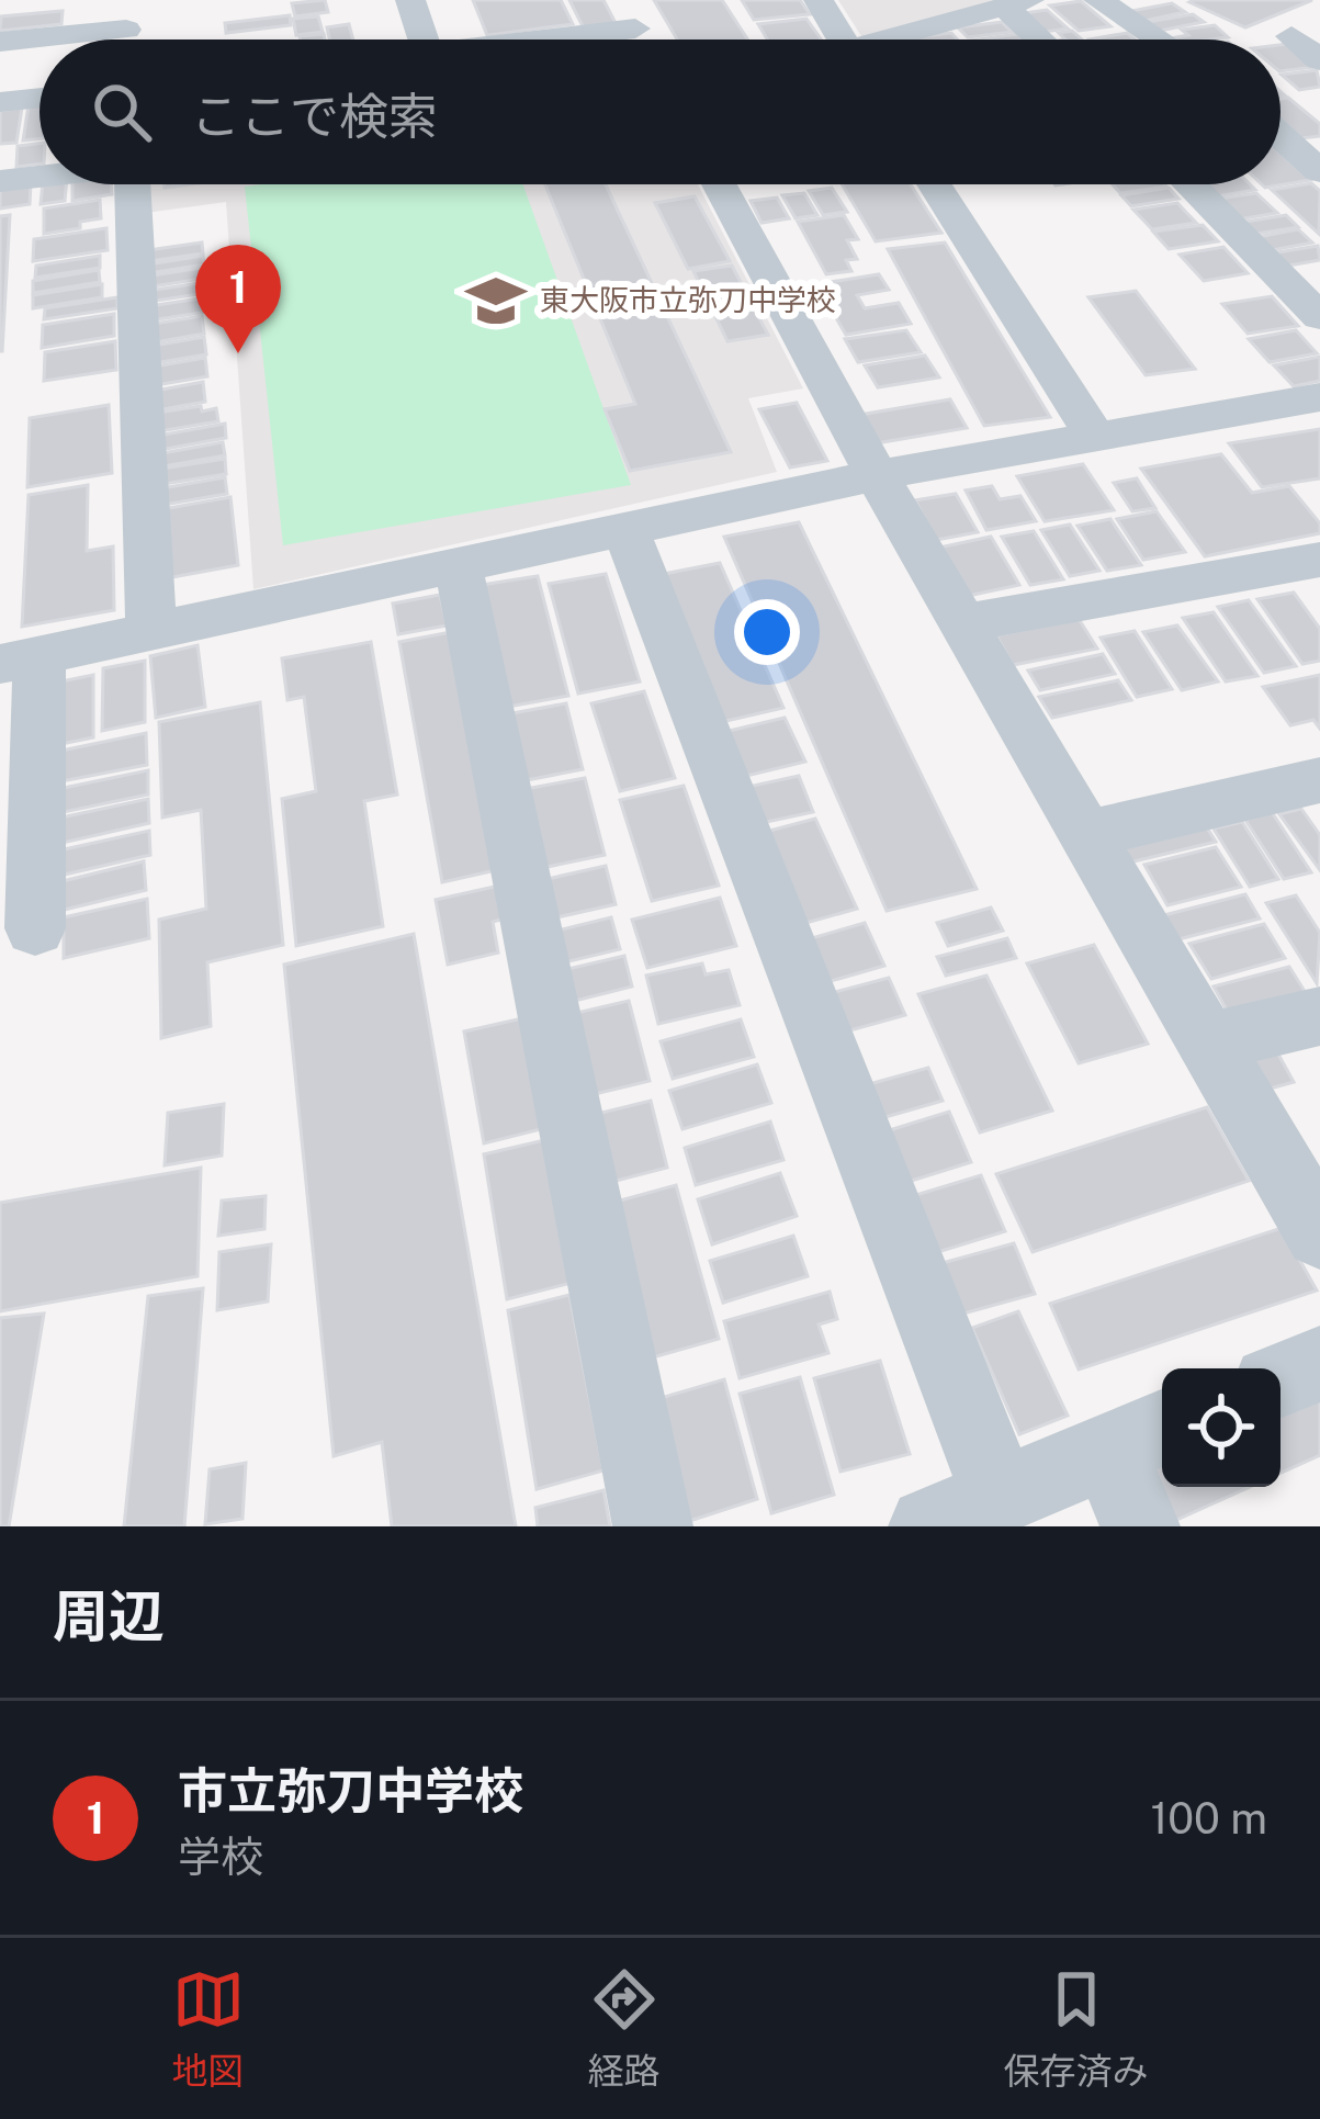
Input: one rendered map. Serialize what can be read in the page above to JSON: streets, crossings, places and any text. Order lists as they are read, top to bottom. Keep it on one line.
{"places":{"school or university":["東大阪市立弥刀中学校"]},"page":{"search":"ここで検索","pins":"1","heading":"周辺","list":[{"mark":"1","name":"市立弥刀中学校","note":"学校","value":"100 m"}],"nav":["地図","経路","保存済み"]}}
